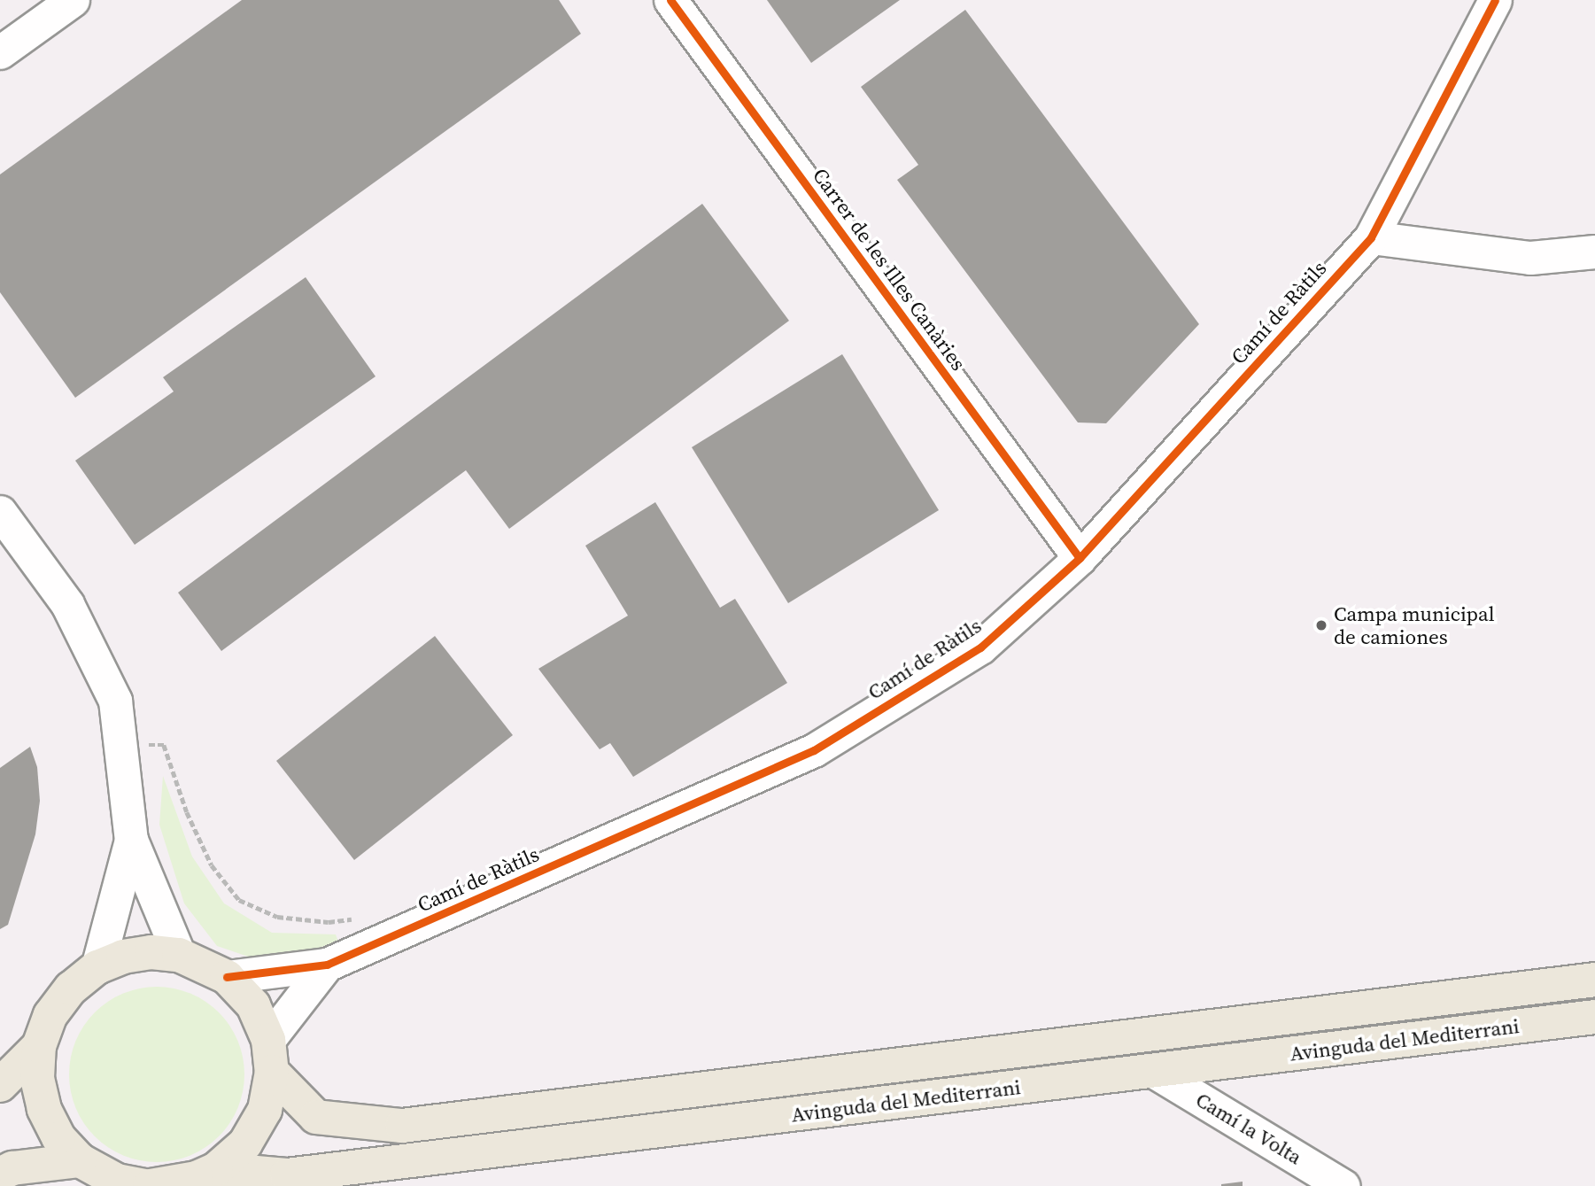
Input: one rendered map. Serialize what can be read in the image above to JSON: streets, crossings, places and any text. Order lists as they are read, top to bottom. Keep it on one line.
{"streets":{"main road":["Avinguda del Mediterrani"],"street":["Carrer de les Illes Canàries","Camí de Ràtils","Camí la Volta"]},"crossings":[["Carrer de les Illes Canàries","Camí de Ràtils"],["Camí de Ràtils","Avinguda del Mediterrani"],["Avinguda del Mediterrani","Camí la Volta"]],"places":["Campa municipal de camiones"]}
